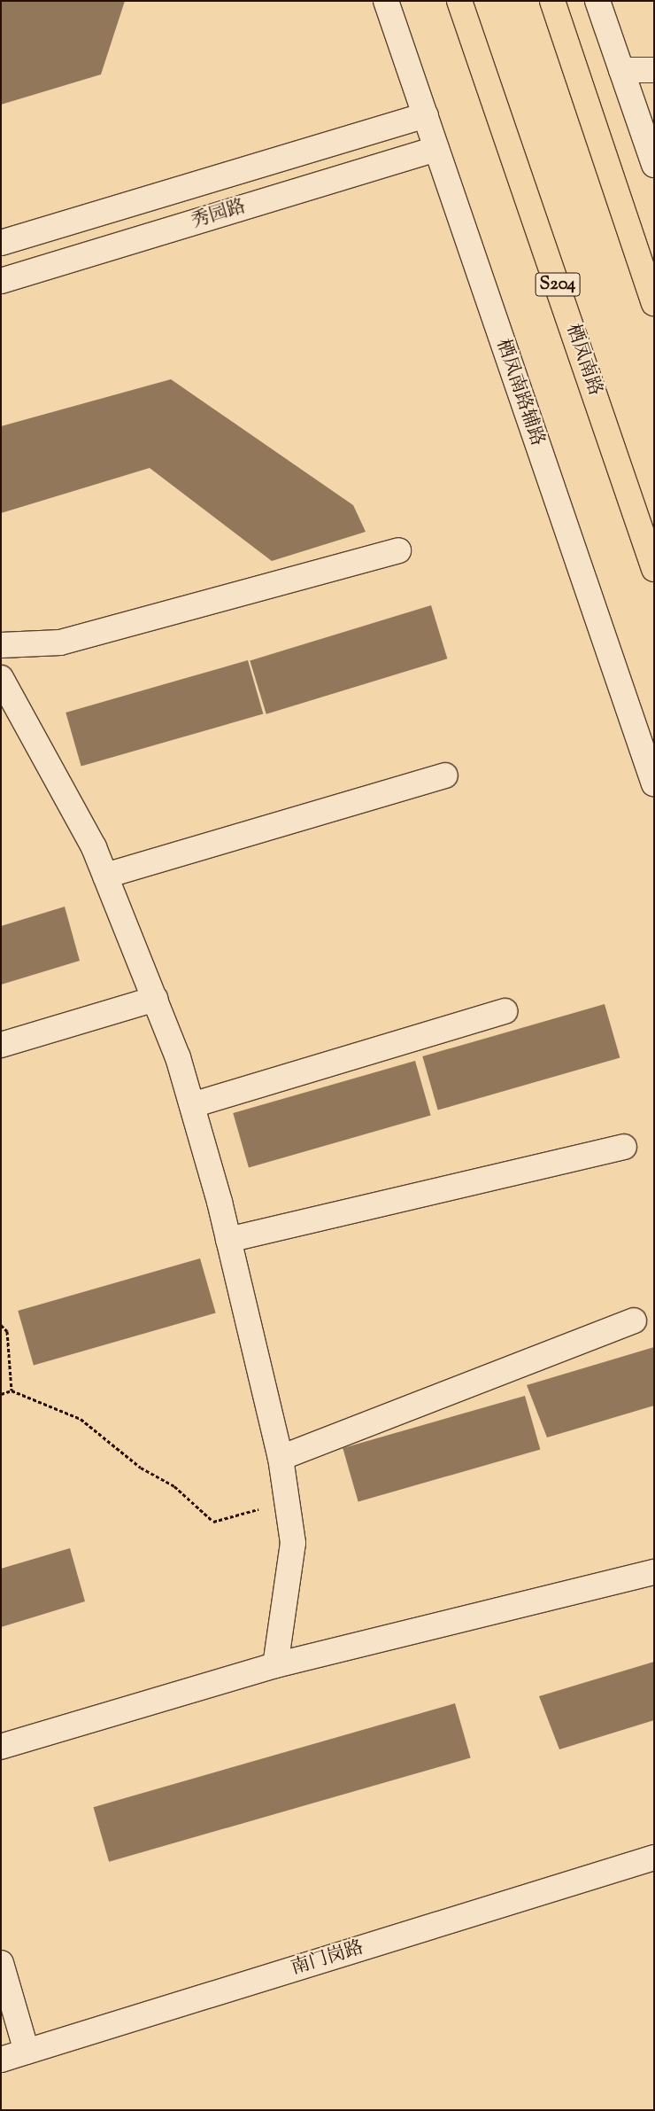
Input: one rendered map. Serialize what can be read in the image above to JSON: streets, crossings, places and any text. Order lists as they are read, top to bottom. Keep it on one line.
{"streets":{"main road":["S204","栖凤南路"],"street":["秀园路","栖凤南路辅路","南门岗路"]},"crossings":[["秀园路","栖凤南路辅路"]]}
